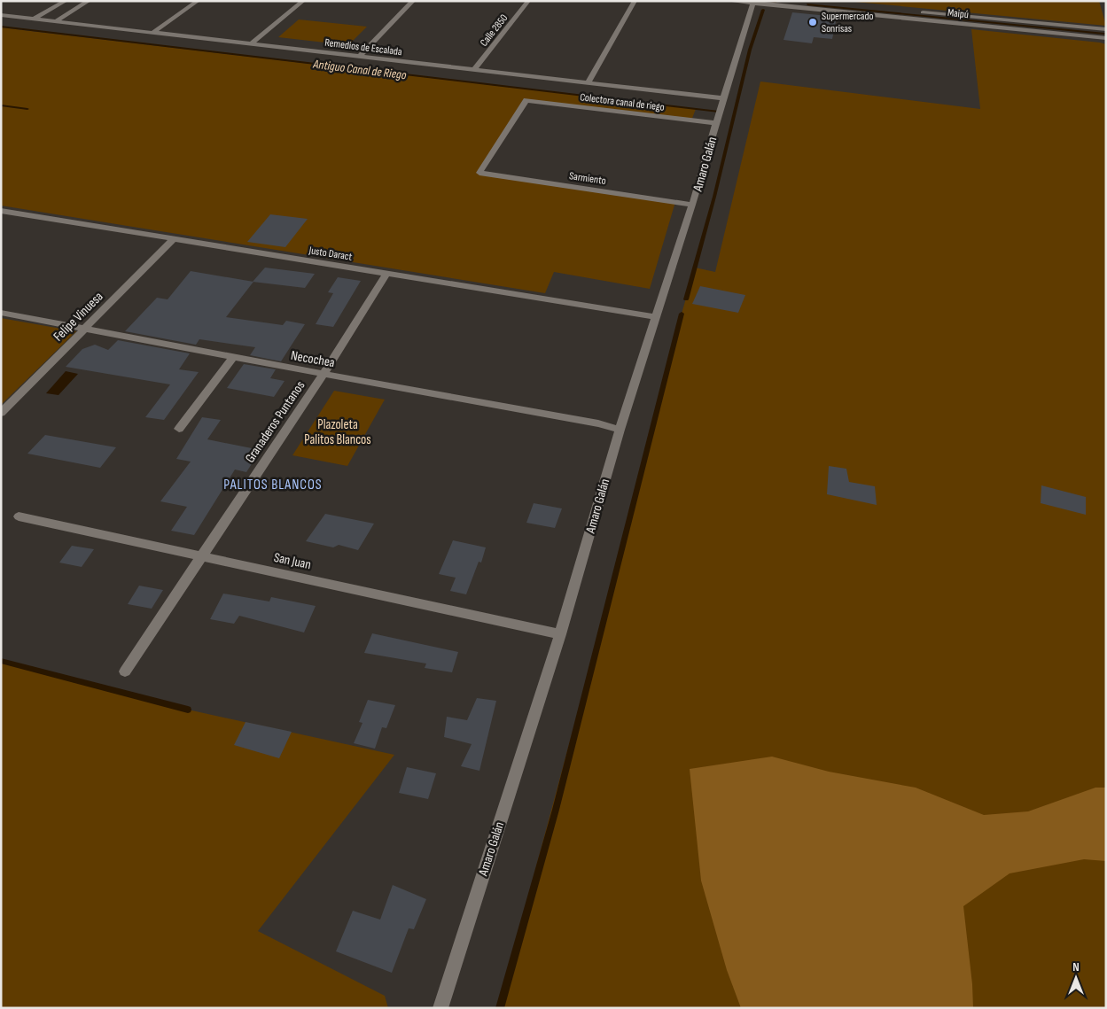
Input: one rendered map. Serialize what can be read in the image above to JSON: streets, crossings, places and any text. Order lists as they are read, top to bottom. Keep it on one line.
{"streets":{"street":["Maipú","Calle 2850","Remedios de Escalada","Colectora canal de riego","Amaro Galán","Sarmiento","Justo Daract","Felipe Vinuesa","Necochea","Granaderos Puntanos","San Juan"]},"crossings":[["Maipú","Amaro Galán"],["Calle 2850","Remedios de Escalada"],["Remedios de Escalada","Amaro Galán"],["Colectora canal de riego","Amaro Galán"],["Colectora canal de riego","Sarmiento"],["Amaro Galán","Sarmiento"],["Amaro Galán","Justo Daract"],["Amaro Galán","Necochea"],["Amaro Galán","San Juan"],["Justo Daract","Felipe Vinuesa"],["Justo Daract","Granaderos Puntanos"],["Felipe Vinuesa","Necochea"],["Necochea","Granaderos Puntanos"],["Granaderos Puntanos","San Juan"]],"districts":["PALITOS BLANCOS"],"water":["Antiguo Canal de Riego"],"parks":["Plazoleta Palitos Blancos"],"places":["Supermercado Sonrisas"],"north":"top"}
